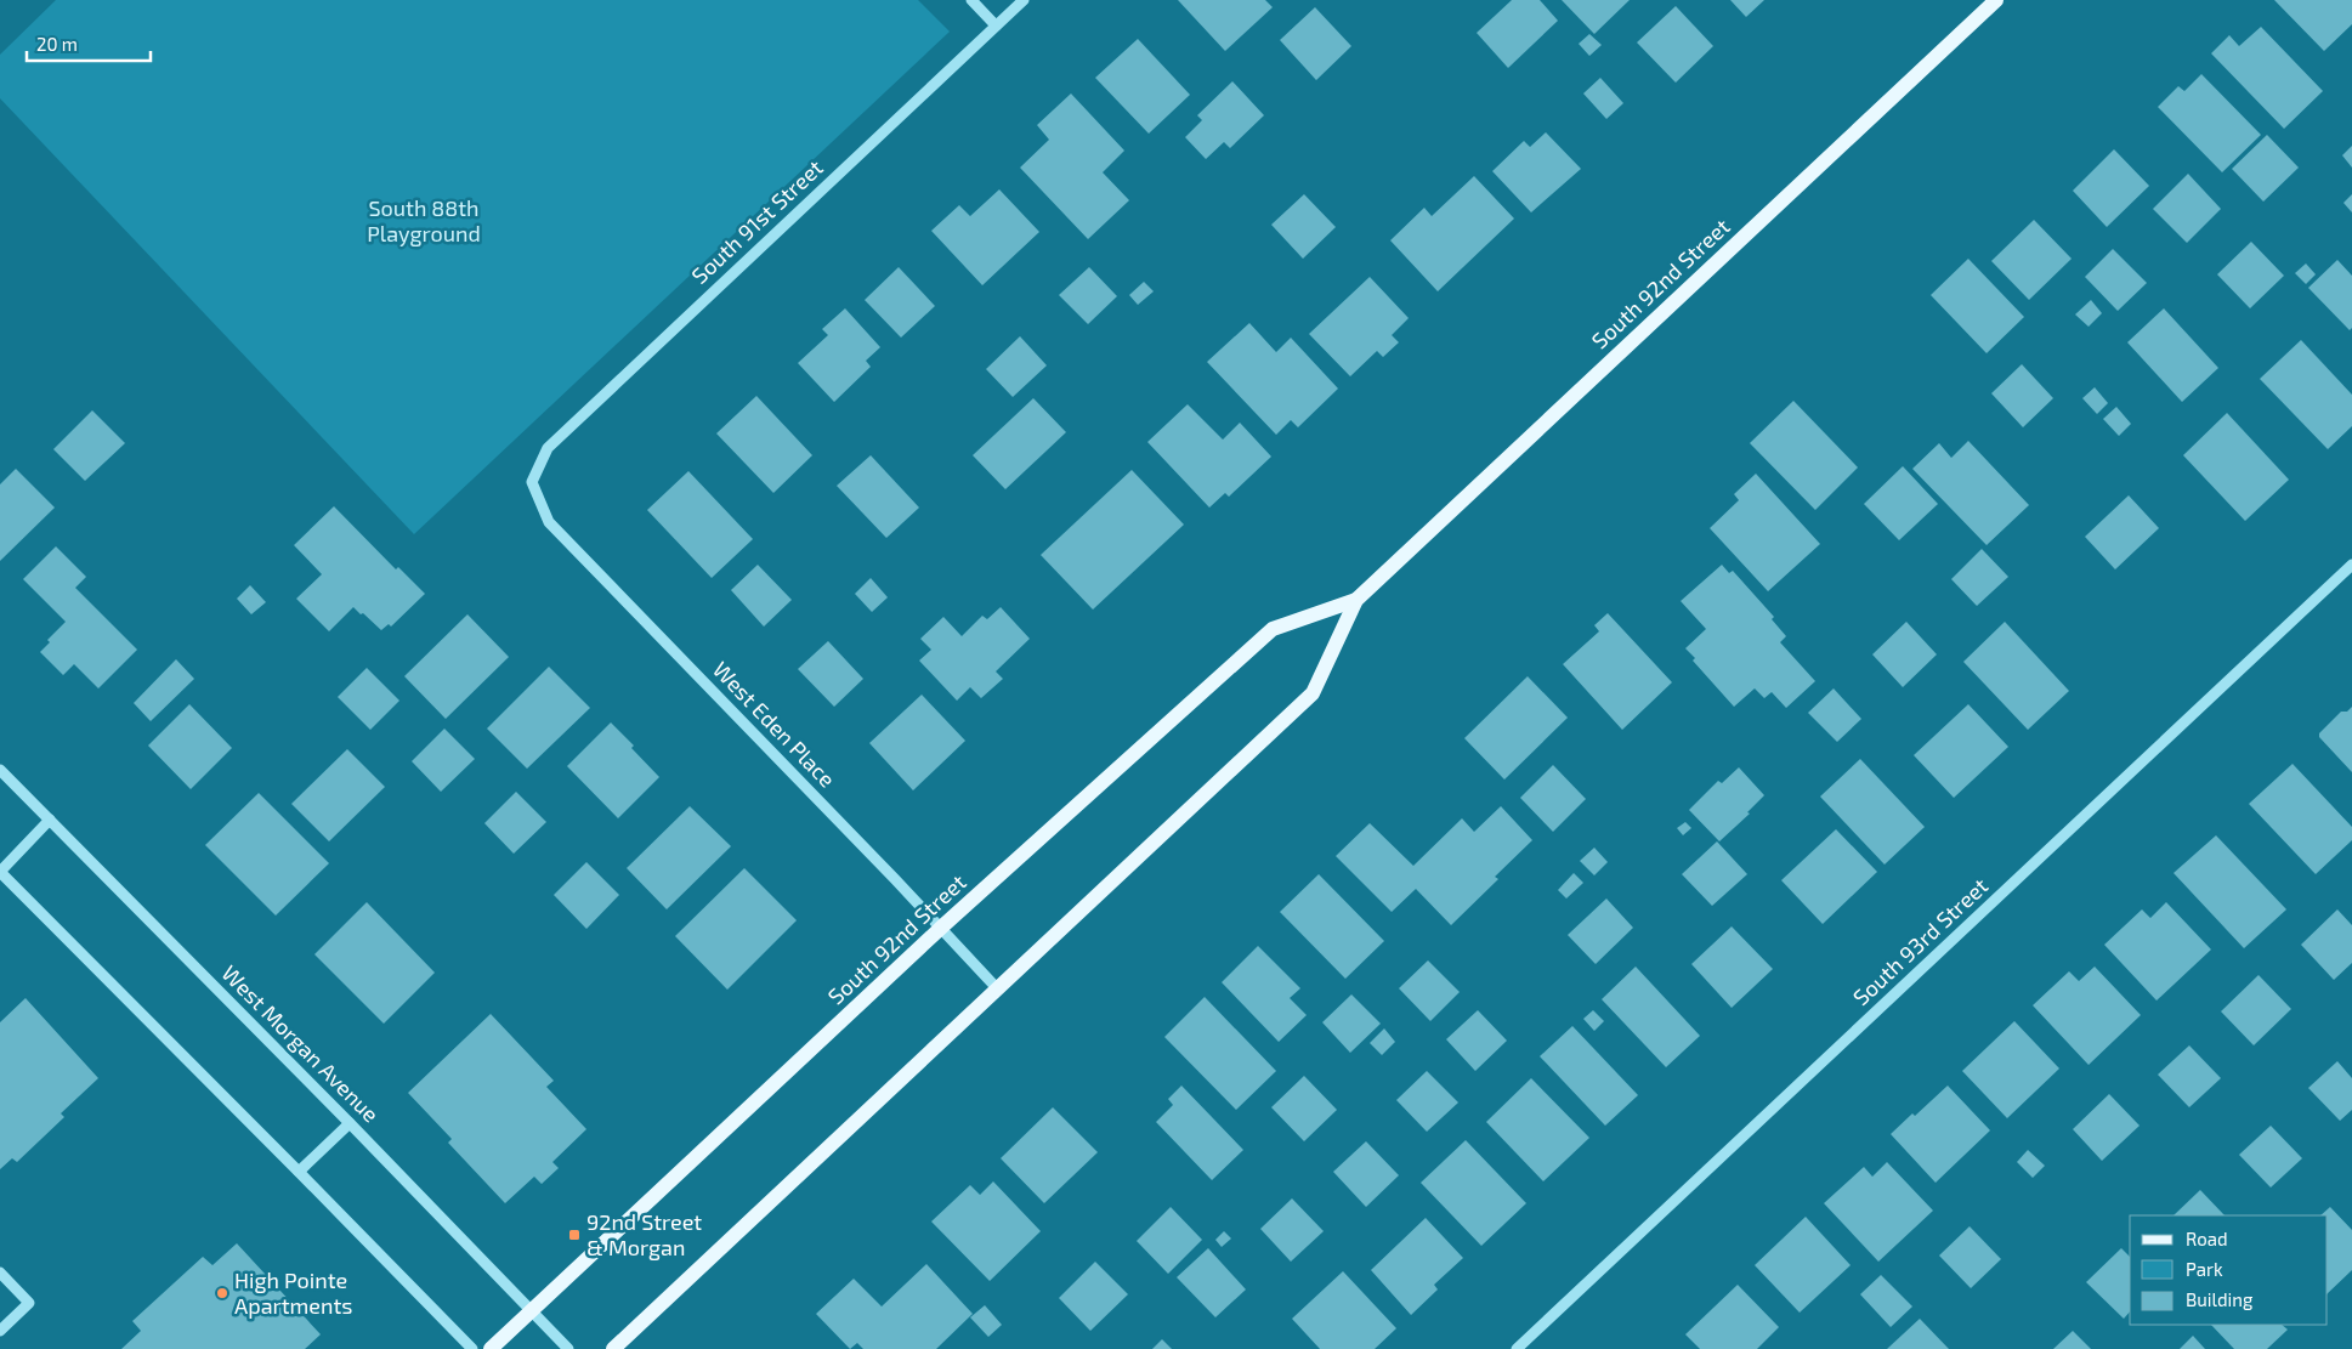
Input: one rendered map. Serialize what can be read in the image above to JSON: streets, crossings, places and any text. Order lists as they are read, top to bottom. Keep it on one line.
{"streets":{"main road":["South 92nd Street"],"street":["South 91st Street","West Eden Place","South 93rd Street","West Morgan Avenue"]},"crossings":[["South 91st Street","West Eden Place"],["South 92nd Street","West Eden Place"],["South 92nd Street","West Morgan Avenue"]],"parks":["South 88th Playground"],"places":{"transit":["92nd Street & Morgan"],"other":["High Pointe Apartments"]},"legend":["Road","Park","Building"],"scale_bar":"20 m"}
